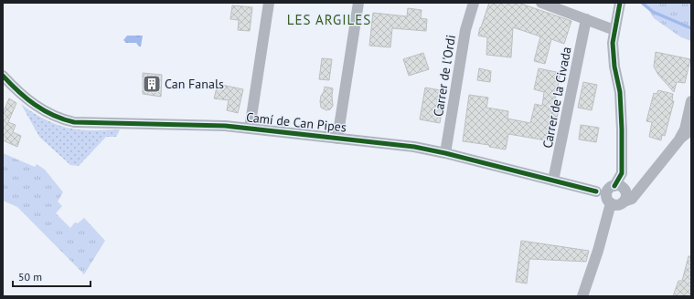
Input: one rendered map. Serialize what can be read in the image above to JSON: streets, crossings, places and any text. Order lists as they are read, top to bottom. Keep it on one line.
{"streets":{"street":["Carrer de l'Ordi","Carrer de la Civada","Camí de Can Pipes"]},"crossings":[["Carrer de l'Ordi","Camí de Can Pipes"],["Carrer de la Civada","Camí de Can Pipes"]],"districts":["LES ARGILES"],"places":{"building":["Can Fanals"]},"scale_bar":"50 m"}
